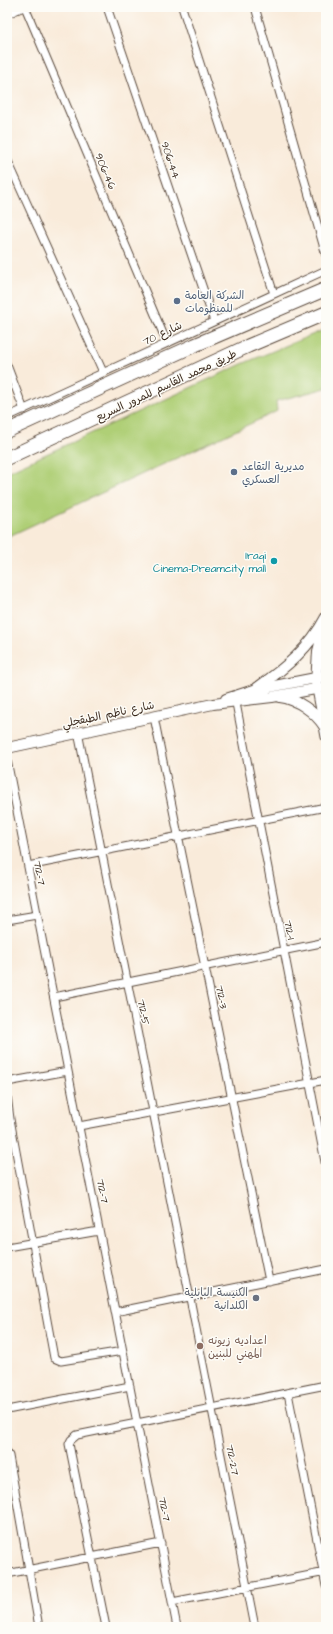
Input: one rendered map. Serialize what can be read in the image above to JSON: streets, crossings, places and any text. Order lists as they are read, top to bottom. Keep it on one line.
{"streets":{"highway":["طريق محمد القاسم للمرور السريع"],"main road":["شارع ناظم الطبقجلي"],"street":["906-44","906-46","شارع 70","712-7","712-1","712-3","712-5","712-27"]},"crossings":[["906-44","شارع 70"],["906-46","شارع 70"],["شارع ناظم الطبقجلي","712-1"],["شارع ناظم الطبقجلي","712-3"],["شارع ناظم الطبقجلي","712-5"],["712-5","712-27"]],"places":["الشركة العامة للمنظومات","مديرية التقاعد العسكري","Iraqi Cinema-Dreamcity mall","الكنيسة البابلية الكلدانية","اعداديه زيونه المهني للبنين"]}
